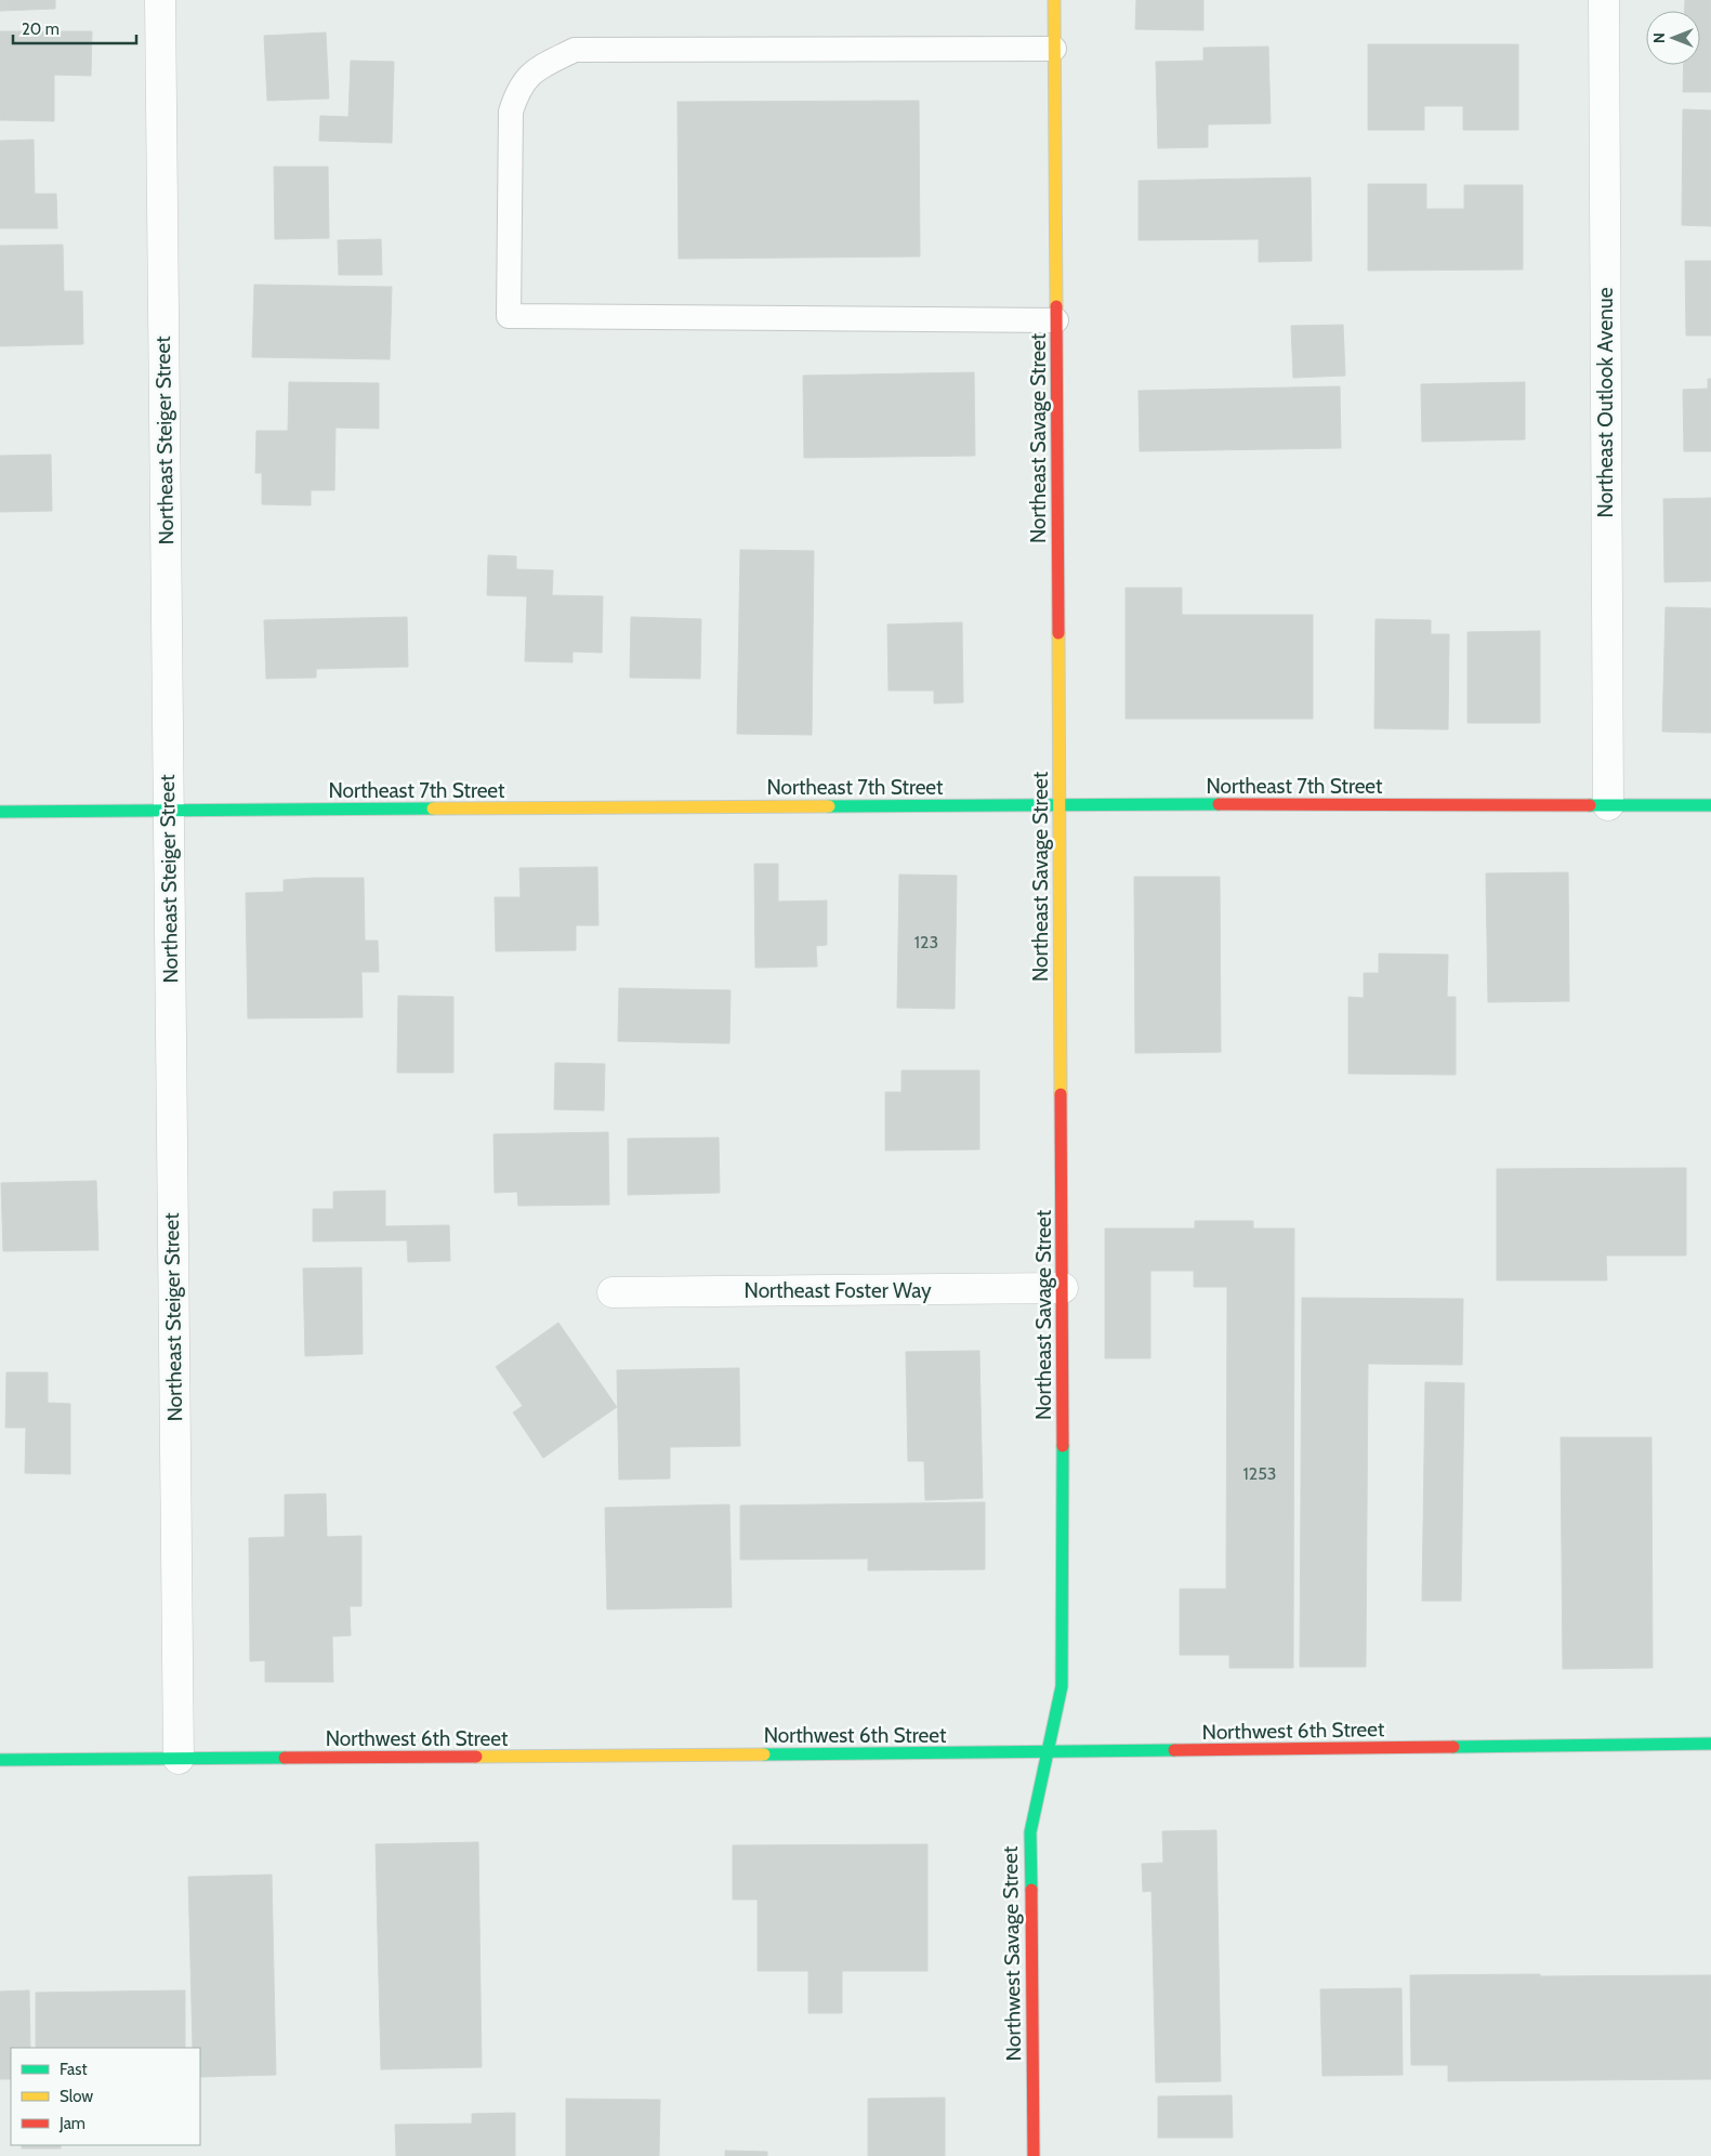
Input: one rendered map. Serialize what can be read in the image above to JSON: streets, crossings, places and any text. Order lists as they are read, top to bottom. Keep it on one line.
{"streets":{"main road":["Northeast Savage Street","Northeast 7th Street","Northwest 6th Street","Northwest Savage Street"],"street":["Northeast Outlook Avenue","Northeast Steiger Street","Northeast Foster Way"]},"crossings":[["Northeast Outlook Avenue","Northeast 7th Street"],["Northeast Savage Street","Northeast 7th Street"],["Northeast Savage Street","Northeast Foster Way"],["Northeast Savage Street","Northwest 6th Street"],["Northeast Savage Street","Northwest Savage Street"],["Northeast Steiger Street","Northeast 7th Street"],["Northeast Steiger Street","Northwest 6th Street"],["Northwest 6th Street","Northwest Savage Street"]],"house_numbers":["123","1253"],"legend":["Fast","Slow","Jam"],"scale_bar":"20 m","north":"left"}
